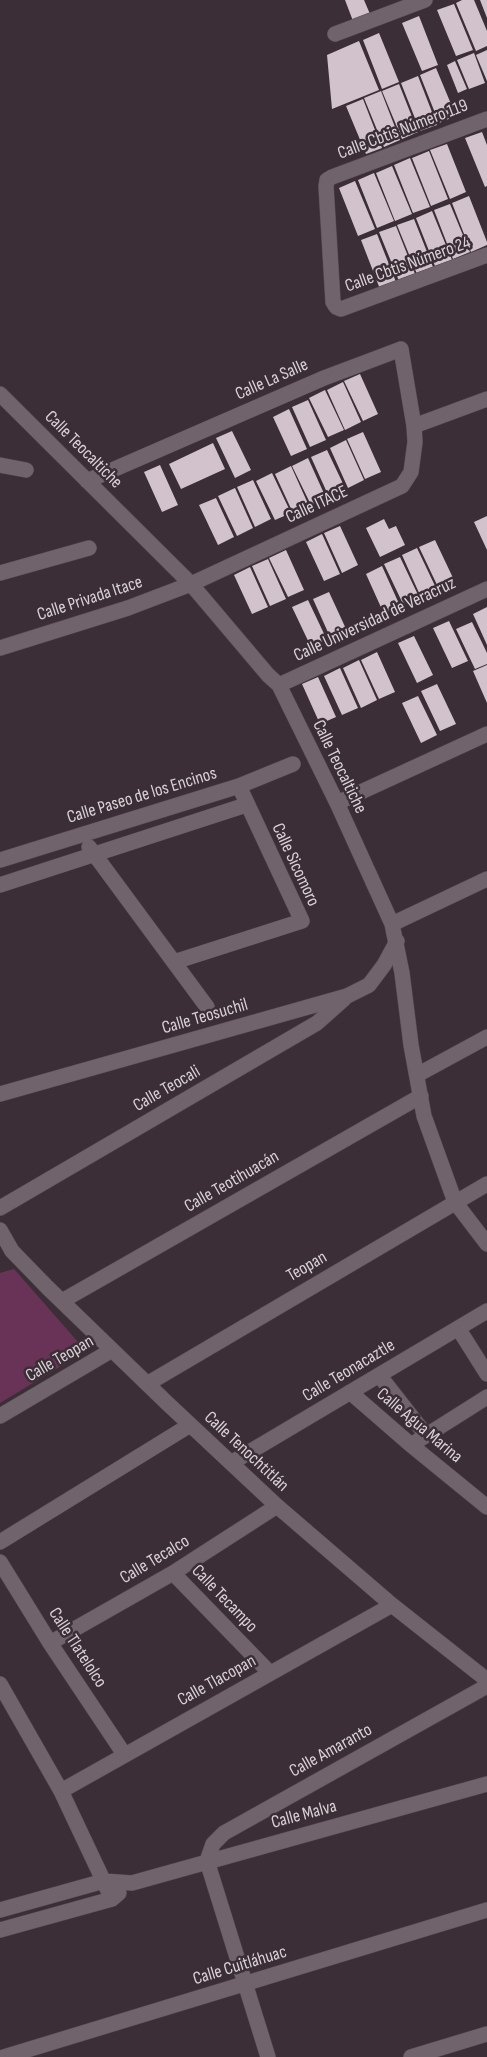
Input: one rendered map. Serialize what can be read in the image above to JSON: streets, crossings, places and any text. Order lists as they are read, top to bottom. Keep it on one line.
{"streets":{"street":["Calle Cbtis Número 119","Calle Cbtis Número 24","Calle La Salle","Calle Teocaltiche","Calle ITACE","Calle Privada Itace","Calle Universidad de Veracruz","Calle Paseo de los Encinos","Calle Sicomoro","Calle Teosuchil","Calle Teocali","Calle Teotihuacán","Teopan","Calle Teopan","Calle Teonacaztle","Calle Agua Marina","Calle Tenochtitlán","Calle Tecalco","Calle Tecampo","Calle Tlatelolco","Calle Tlacopan","Calle Amaranto","Calle Malva","Calle Cuitláhuac"]},"crossings":[["Calle Cbtis Número 119","Calle Cbtis Número 24"],["Calle La Salle","Calle Teocaltiche"],["Calle La Salle","Calle ITACE"],["Calle Teocaltiche","Calle ITACE"],["Calle Teocaltiche","Calle Privada Itace"],["Calle Teocaltiche","Calle Universidad de Veracruz"],["Calle Teocaltiche","Calle Teosuchil"],["Calle Teocaltiche","Calle Teotihuacán"],["Calle Teocaltiche","Teopan"],["Calle ITACE","Calle Privada Itace"],["Calle Paseo de los Encinos","Calle Sicomoro"],["Calle Teosuchil","Calle Teocali"],["Calle Teotihuacán","Calle Tenochtitlán"],["Teopan","Calle Tenochtitlán"],["Calle Teopan","Calle Tenochtitlán"],["Calle Teonacaztle","Calle Agua Marina"],["Calle Teonacaztle","Calle Tenochtitlán"],["Calle Tenochtitlán","Calle Tecalco"],["Calle Tenochtitlán","Calle Tlacopan"],["Calle Tecalco","Calle Tecampo"],["Calle Tecalco","Calle Tlatelolco"],["Calle Tecampo","Calle Tlacopan"],["Calle Tlatelolco","Calle Tlacopan"],["Calle Amaranto","Calle Malva"]]}
